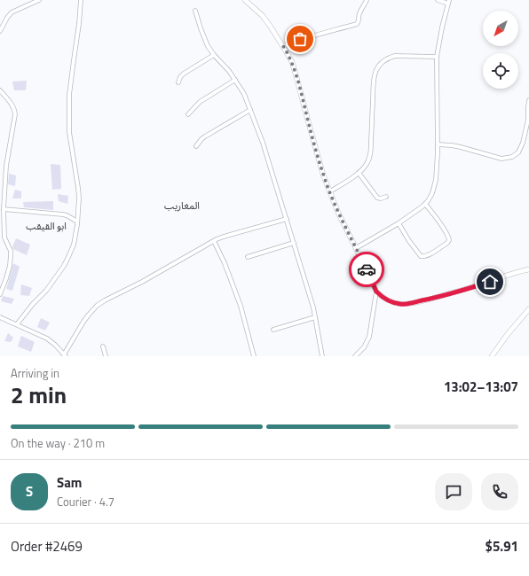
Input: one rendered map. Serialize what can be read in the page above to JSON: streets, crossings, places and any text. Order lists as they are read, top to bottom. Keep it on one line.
{"districts":["المغاريب","ابو القيقب"],"north":"bottom left","page":{"heading":["2 min","Arriving in","13:02–13:07"],"panel":["Sam","Courier · 4.7","Order #2469","$5.91"],"bar":"On the way · 210 m","round":"S"}}
